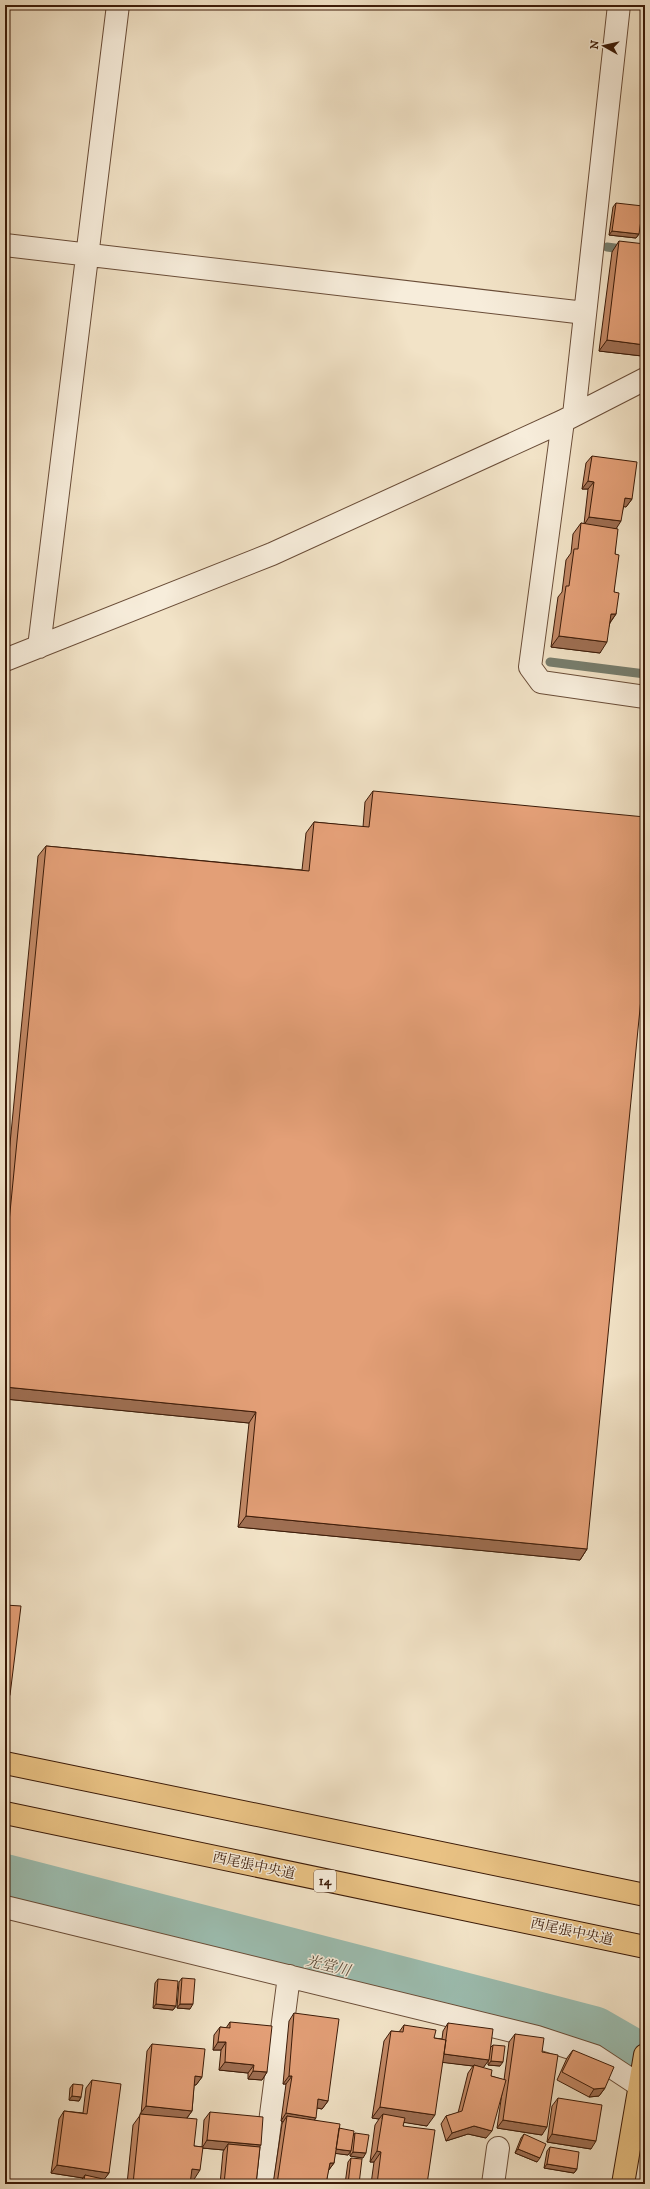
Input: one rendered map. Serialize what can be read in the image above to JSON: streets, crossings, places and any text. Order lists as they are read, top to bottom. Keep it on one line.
{"streets":{"main road":["西尾張中央道","14"]},"water":["光堂川"],"north":"left"}
